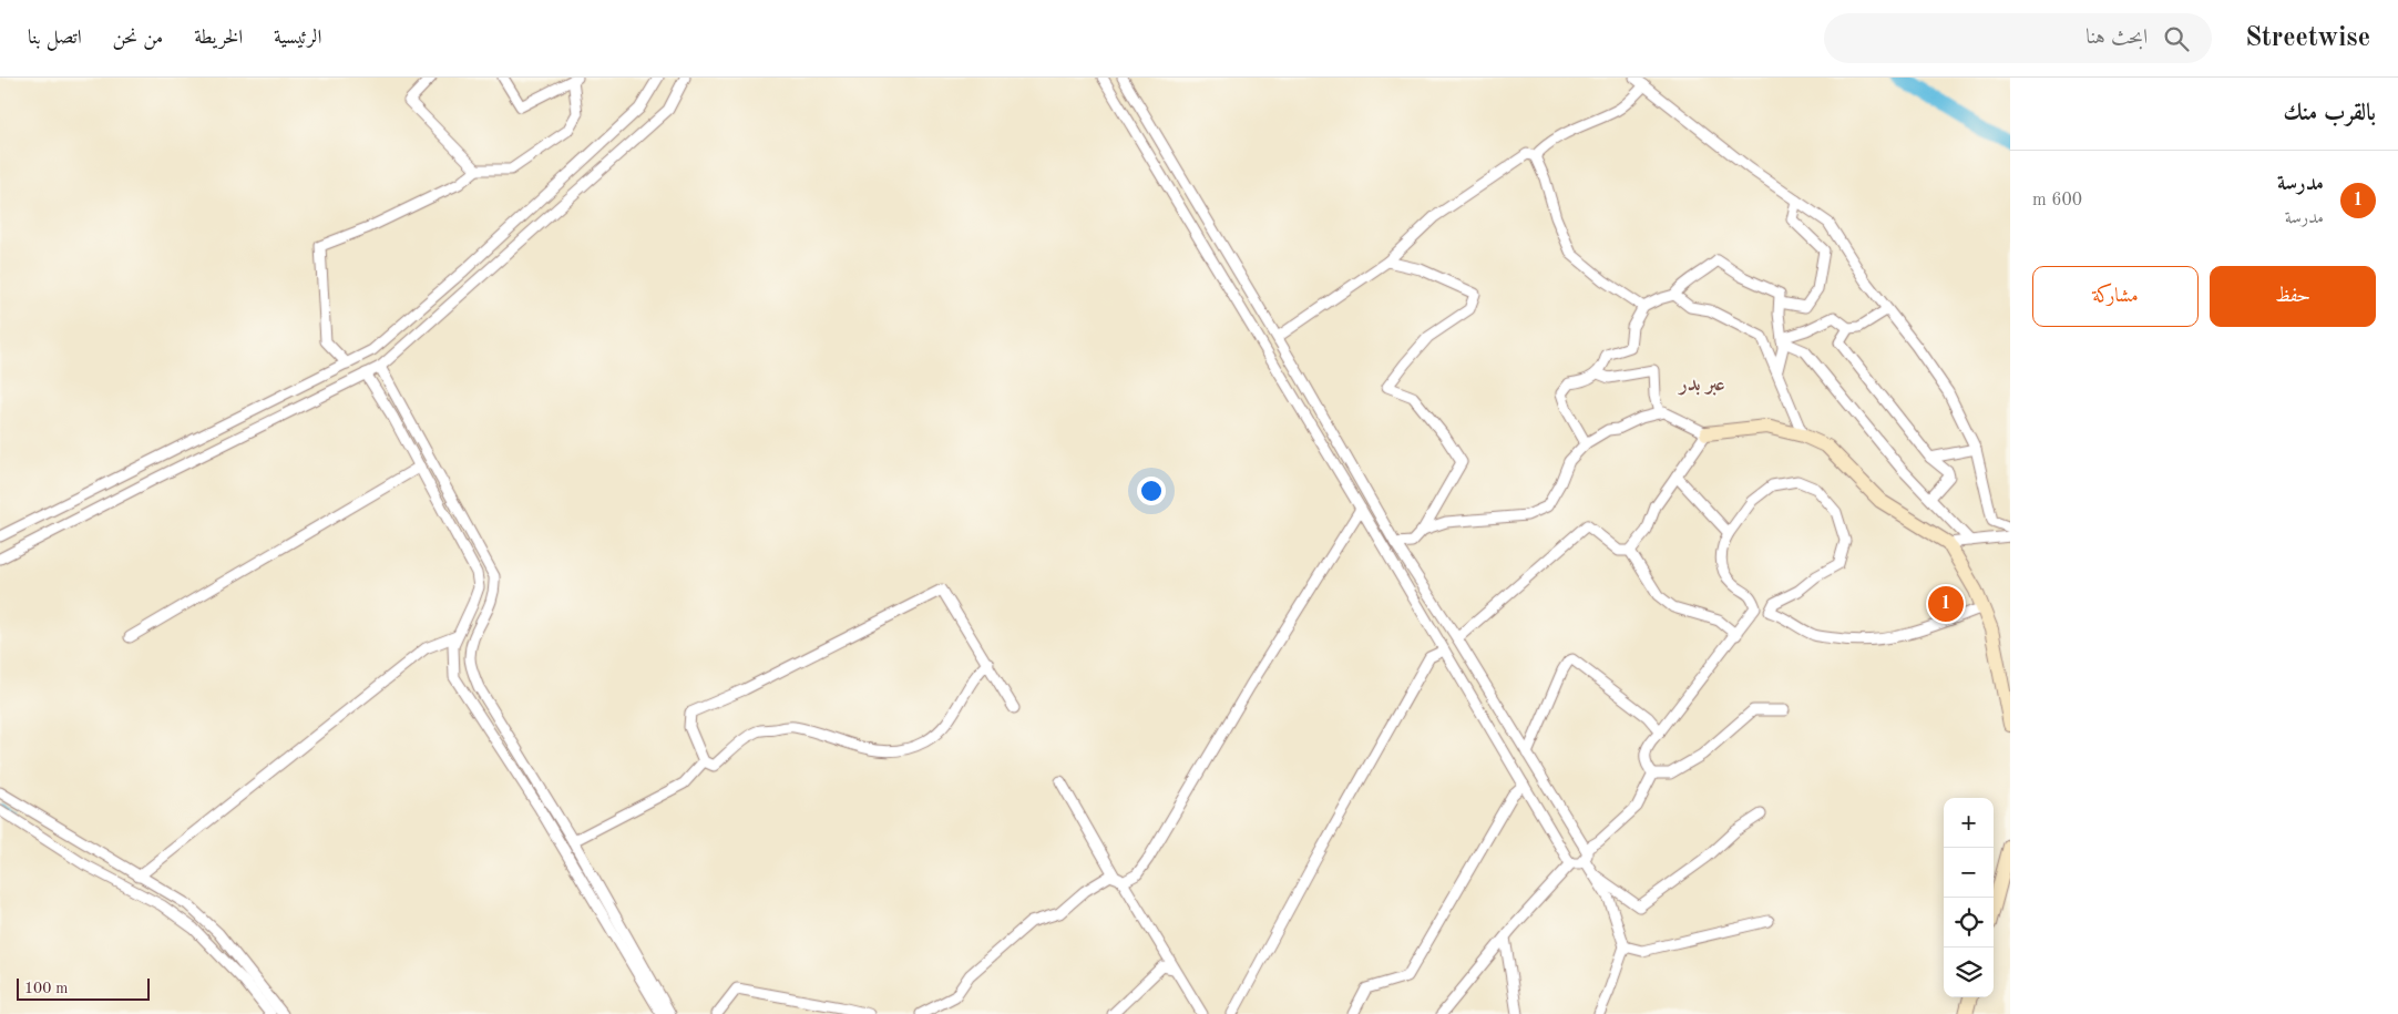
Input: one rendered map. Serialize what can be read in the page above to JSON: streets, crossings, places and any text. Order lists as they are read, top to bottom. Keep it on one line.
{"districts":["عبر بدر"],"scale_bar":"100 m","page":{"header":"Streetwise","search":"ابحث هنا","nav":["الرئيسية","الخريطة","من نحن","اتصل بنا"],"heading":"بالقرب منك","list":[{"mark":"1","name":"مدرسة","note":"مدرسة","value":"600 m"}],"buttons":["حفظ","مشاركة"],"pins":"1","map_buttons":["+","−"],"scale":"100 m"}}
